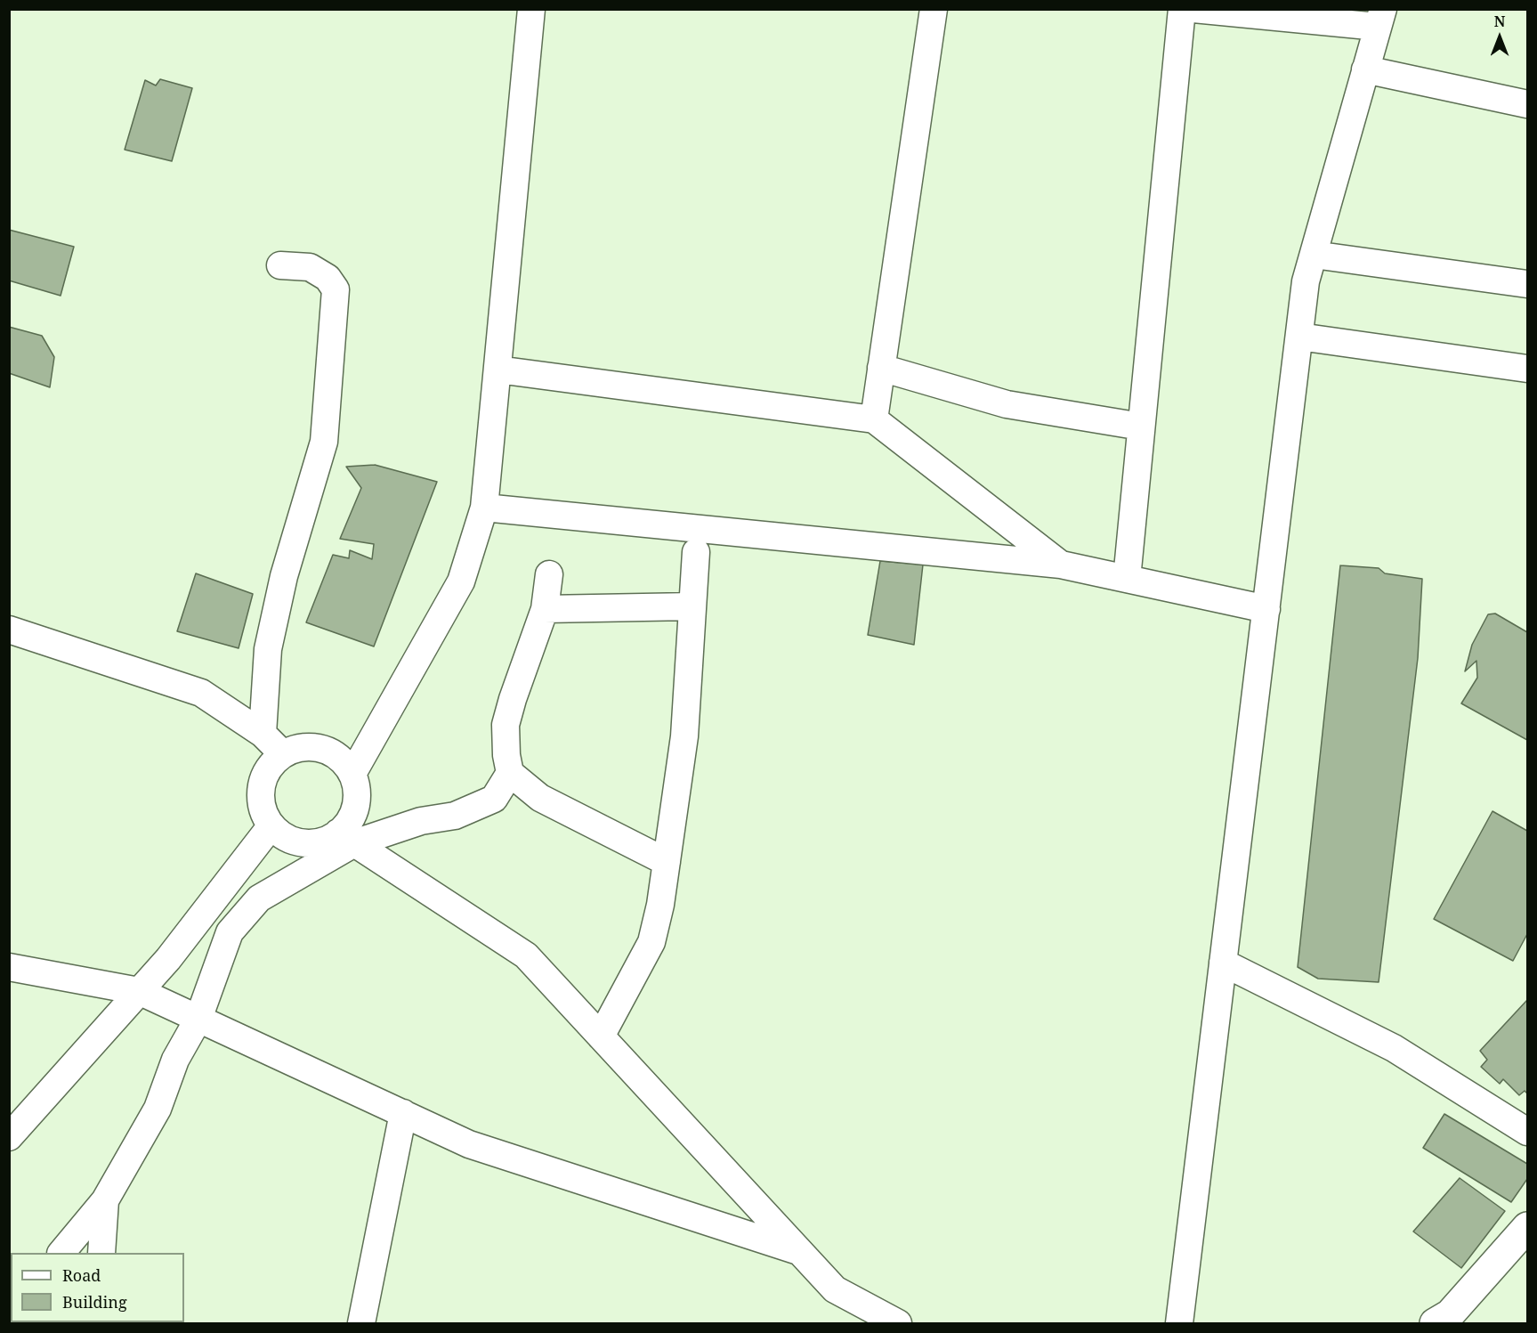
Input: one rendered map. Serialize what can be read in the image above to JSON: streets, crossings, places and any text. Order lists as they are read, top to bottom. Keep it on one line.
{"legend":["Road","Building"],"north":"top"}
